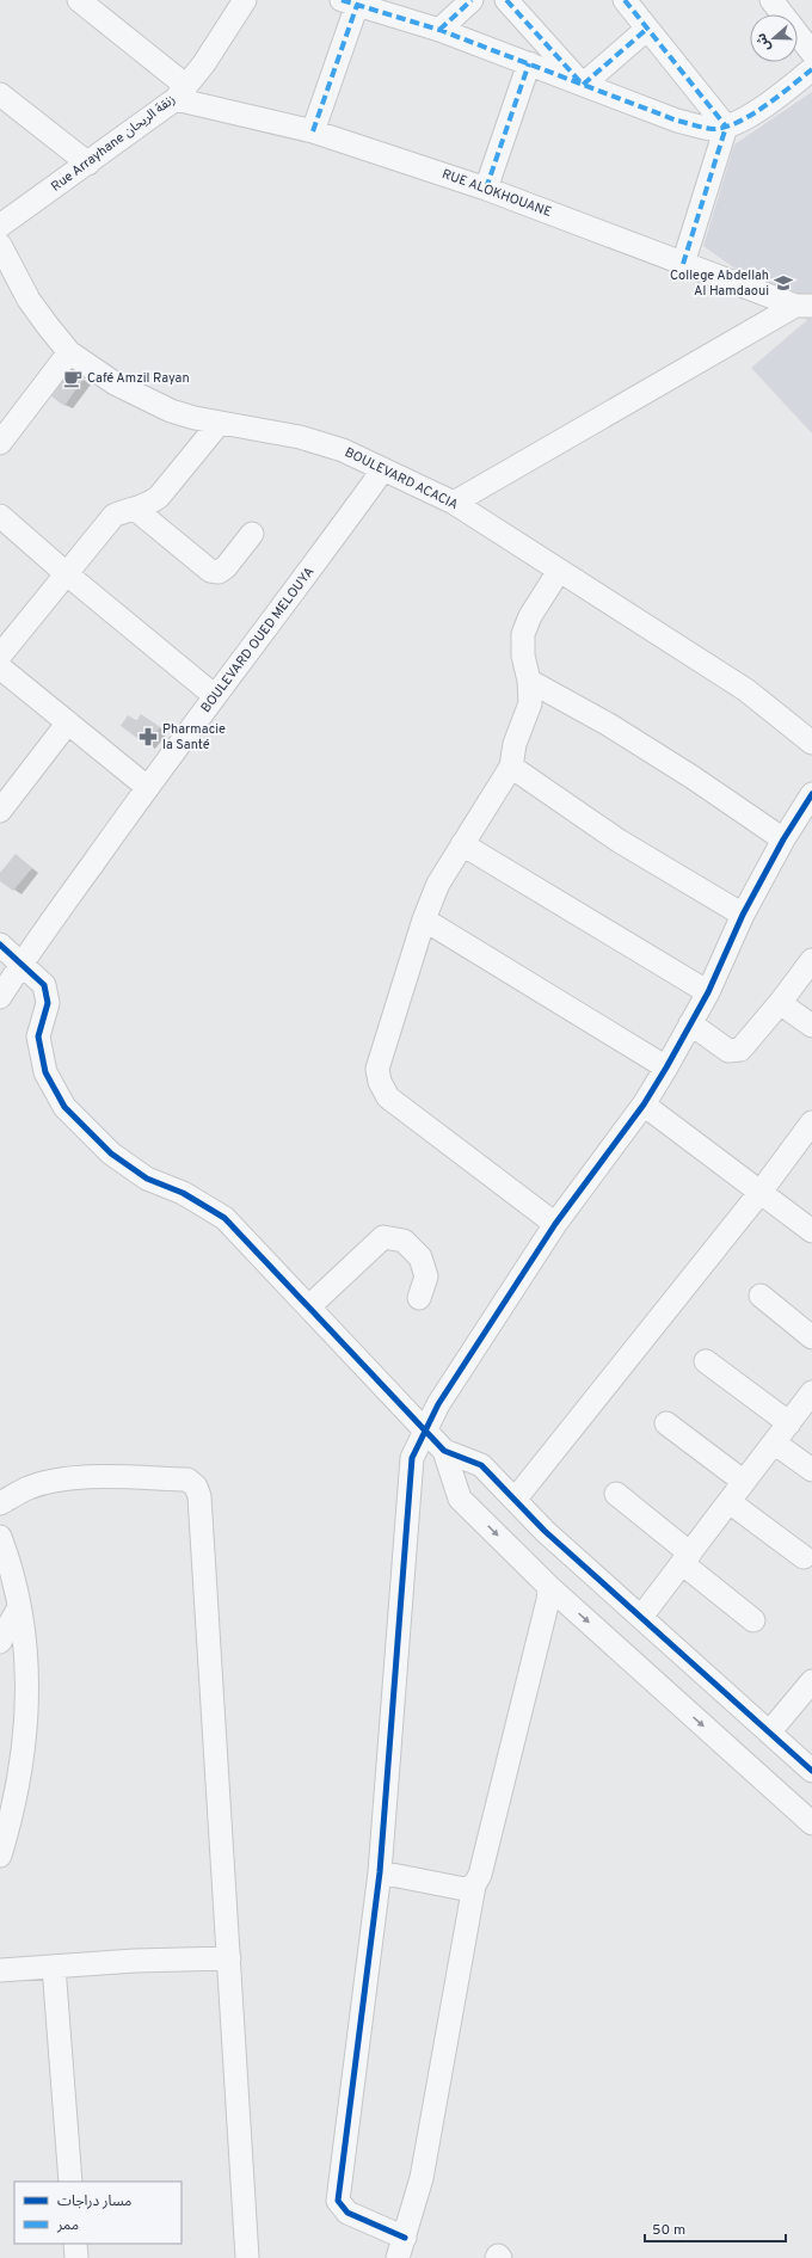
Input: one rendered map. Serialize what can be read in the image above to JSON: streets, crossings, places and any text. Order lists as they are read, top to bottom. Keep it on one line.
{"streets":{"street":["Rue Arrayhane زنقة الريحان","RUE ALOKHOUANE","BOULEVARD ACACIA","BOULEVARD OUED MELOUYA"]},"crossings":[["Rue Arrayhane زنقة الريحان","RUE ALOKHOUANE"],["BOULEVARD ACACIA","BOULEVARD OUED MELOUYA"]],"places":{"school or university":["College Abdellah Al Hamdaoui"],"cafe":["Café Amzil Rayan"],"pharmacy":["Pharmacie la Santé"]},"legend":["مسار دراجات","ممر"],"scale_bar":"50 m","north":"left"}
